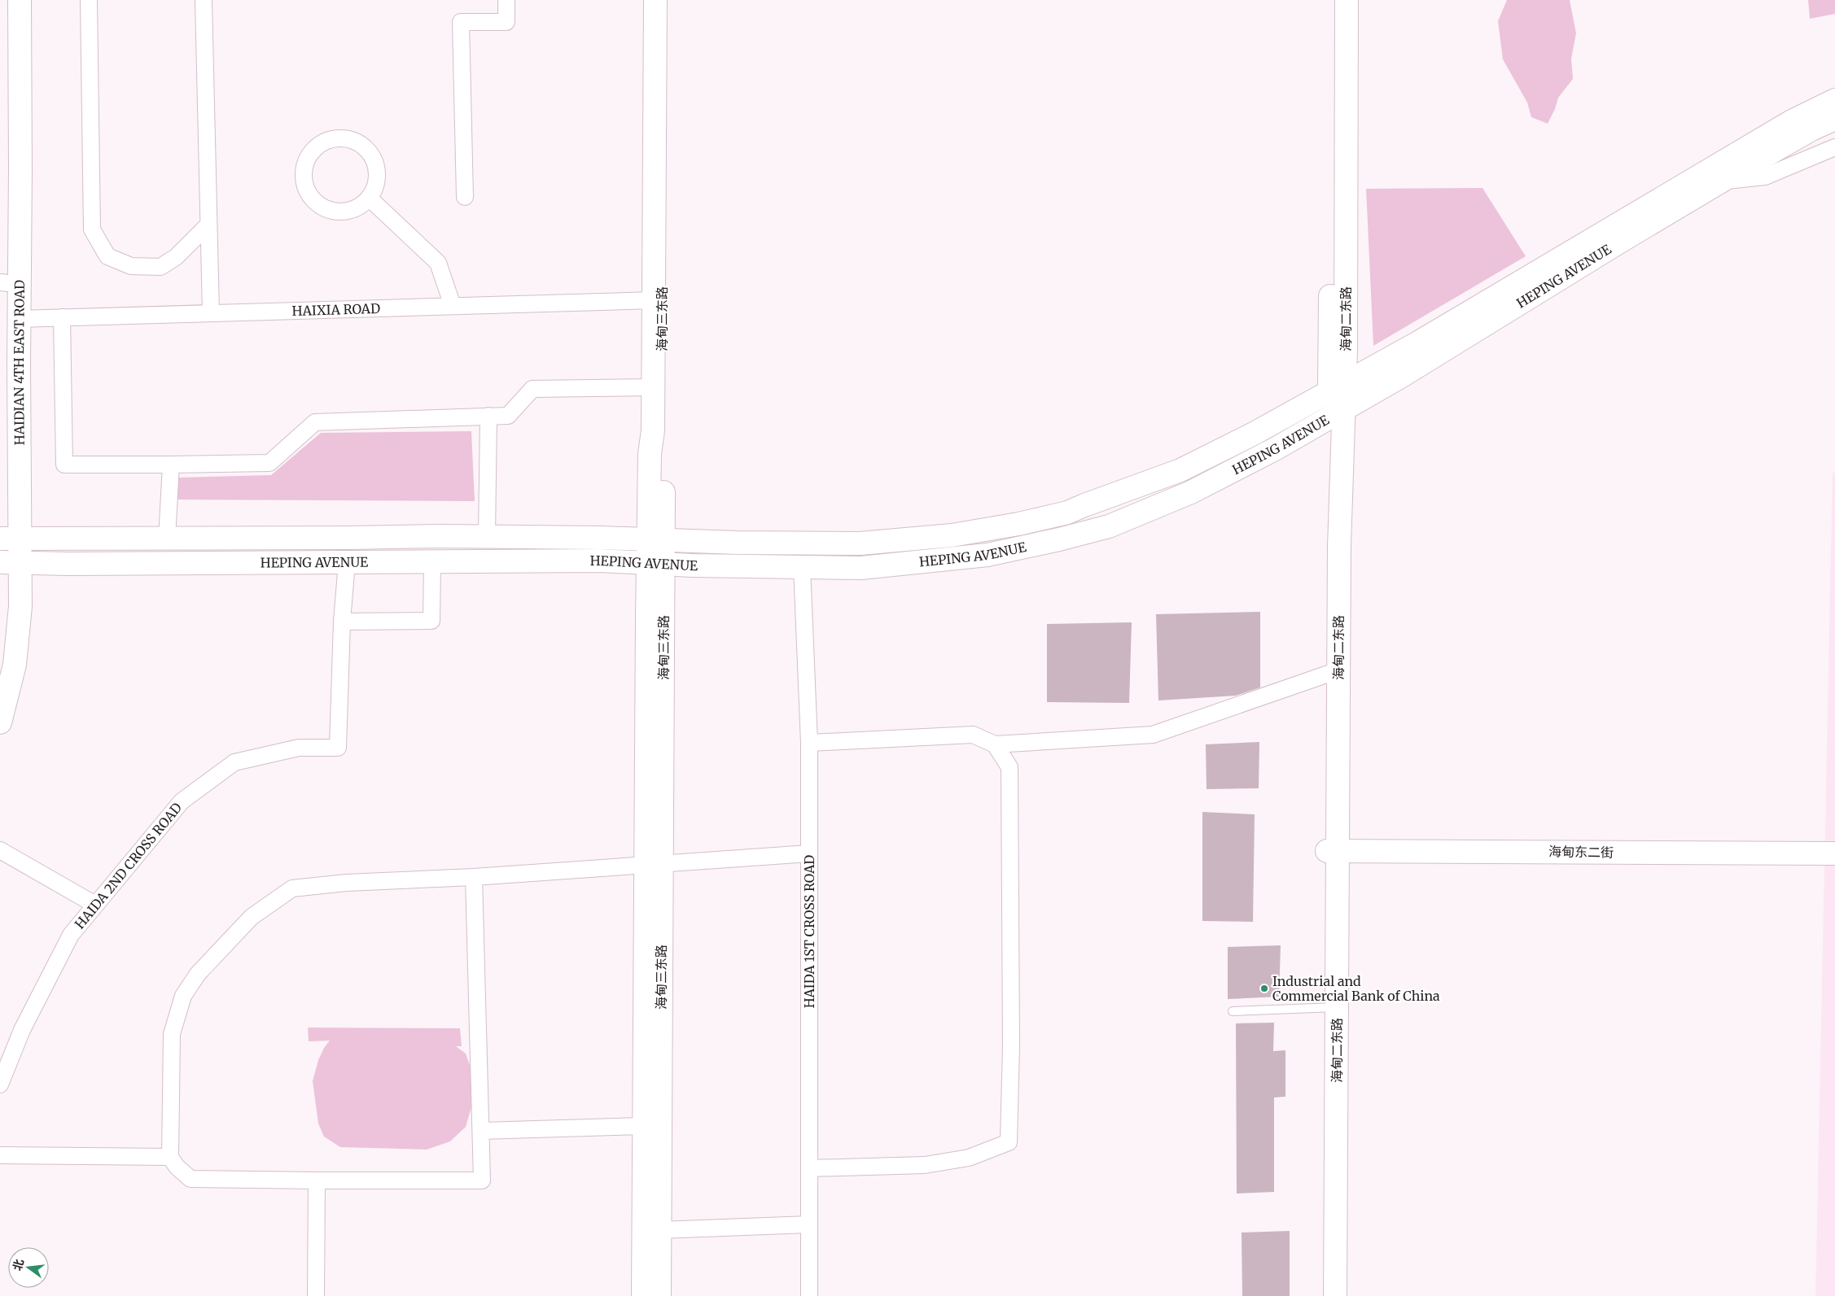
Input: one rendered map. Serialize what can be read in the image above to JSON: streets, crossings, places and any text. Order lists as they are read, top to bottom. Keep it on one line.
{"streets":{"main road":["HEPING AVENUE","海甸三东路","海甸二东路","HAIDIAN 4TH EAST ROAD","海甸东二街"],"street":["HAIXIA ROAD","HAIDA 2ND CROSS ROAD","HAIDA 1ST CROSS ROAD"]},"crossings":[["HEPING AVENUE","海甸三东路"],["HEPING AVENUE","海甸二东路"],["HEPING AVENUE","HAIDIAN 4TH EAST ROAD"],["HEPING AVENUE","HAIDA 1ST CROSS ROAD"],["HAIXIA ROAD","HAIDIAN 4TH EAST ROAD"],["海甸二东路","海甸东二街"]],"places":["Industrial and Commercial Bank of China"],"north":"left"}
